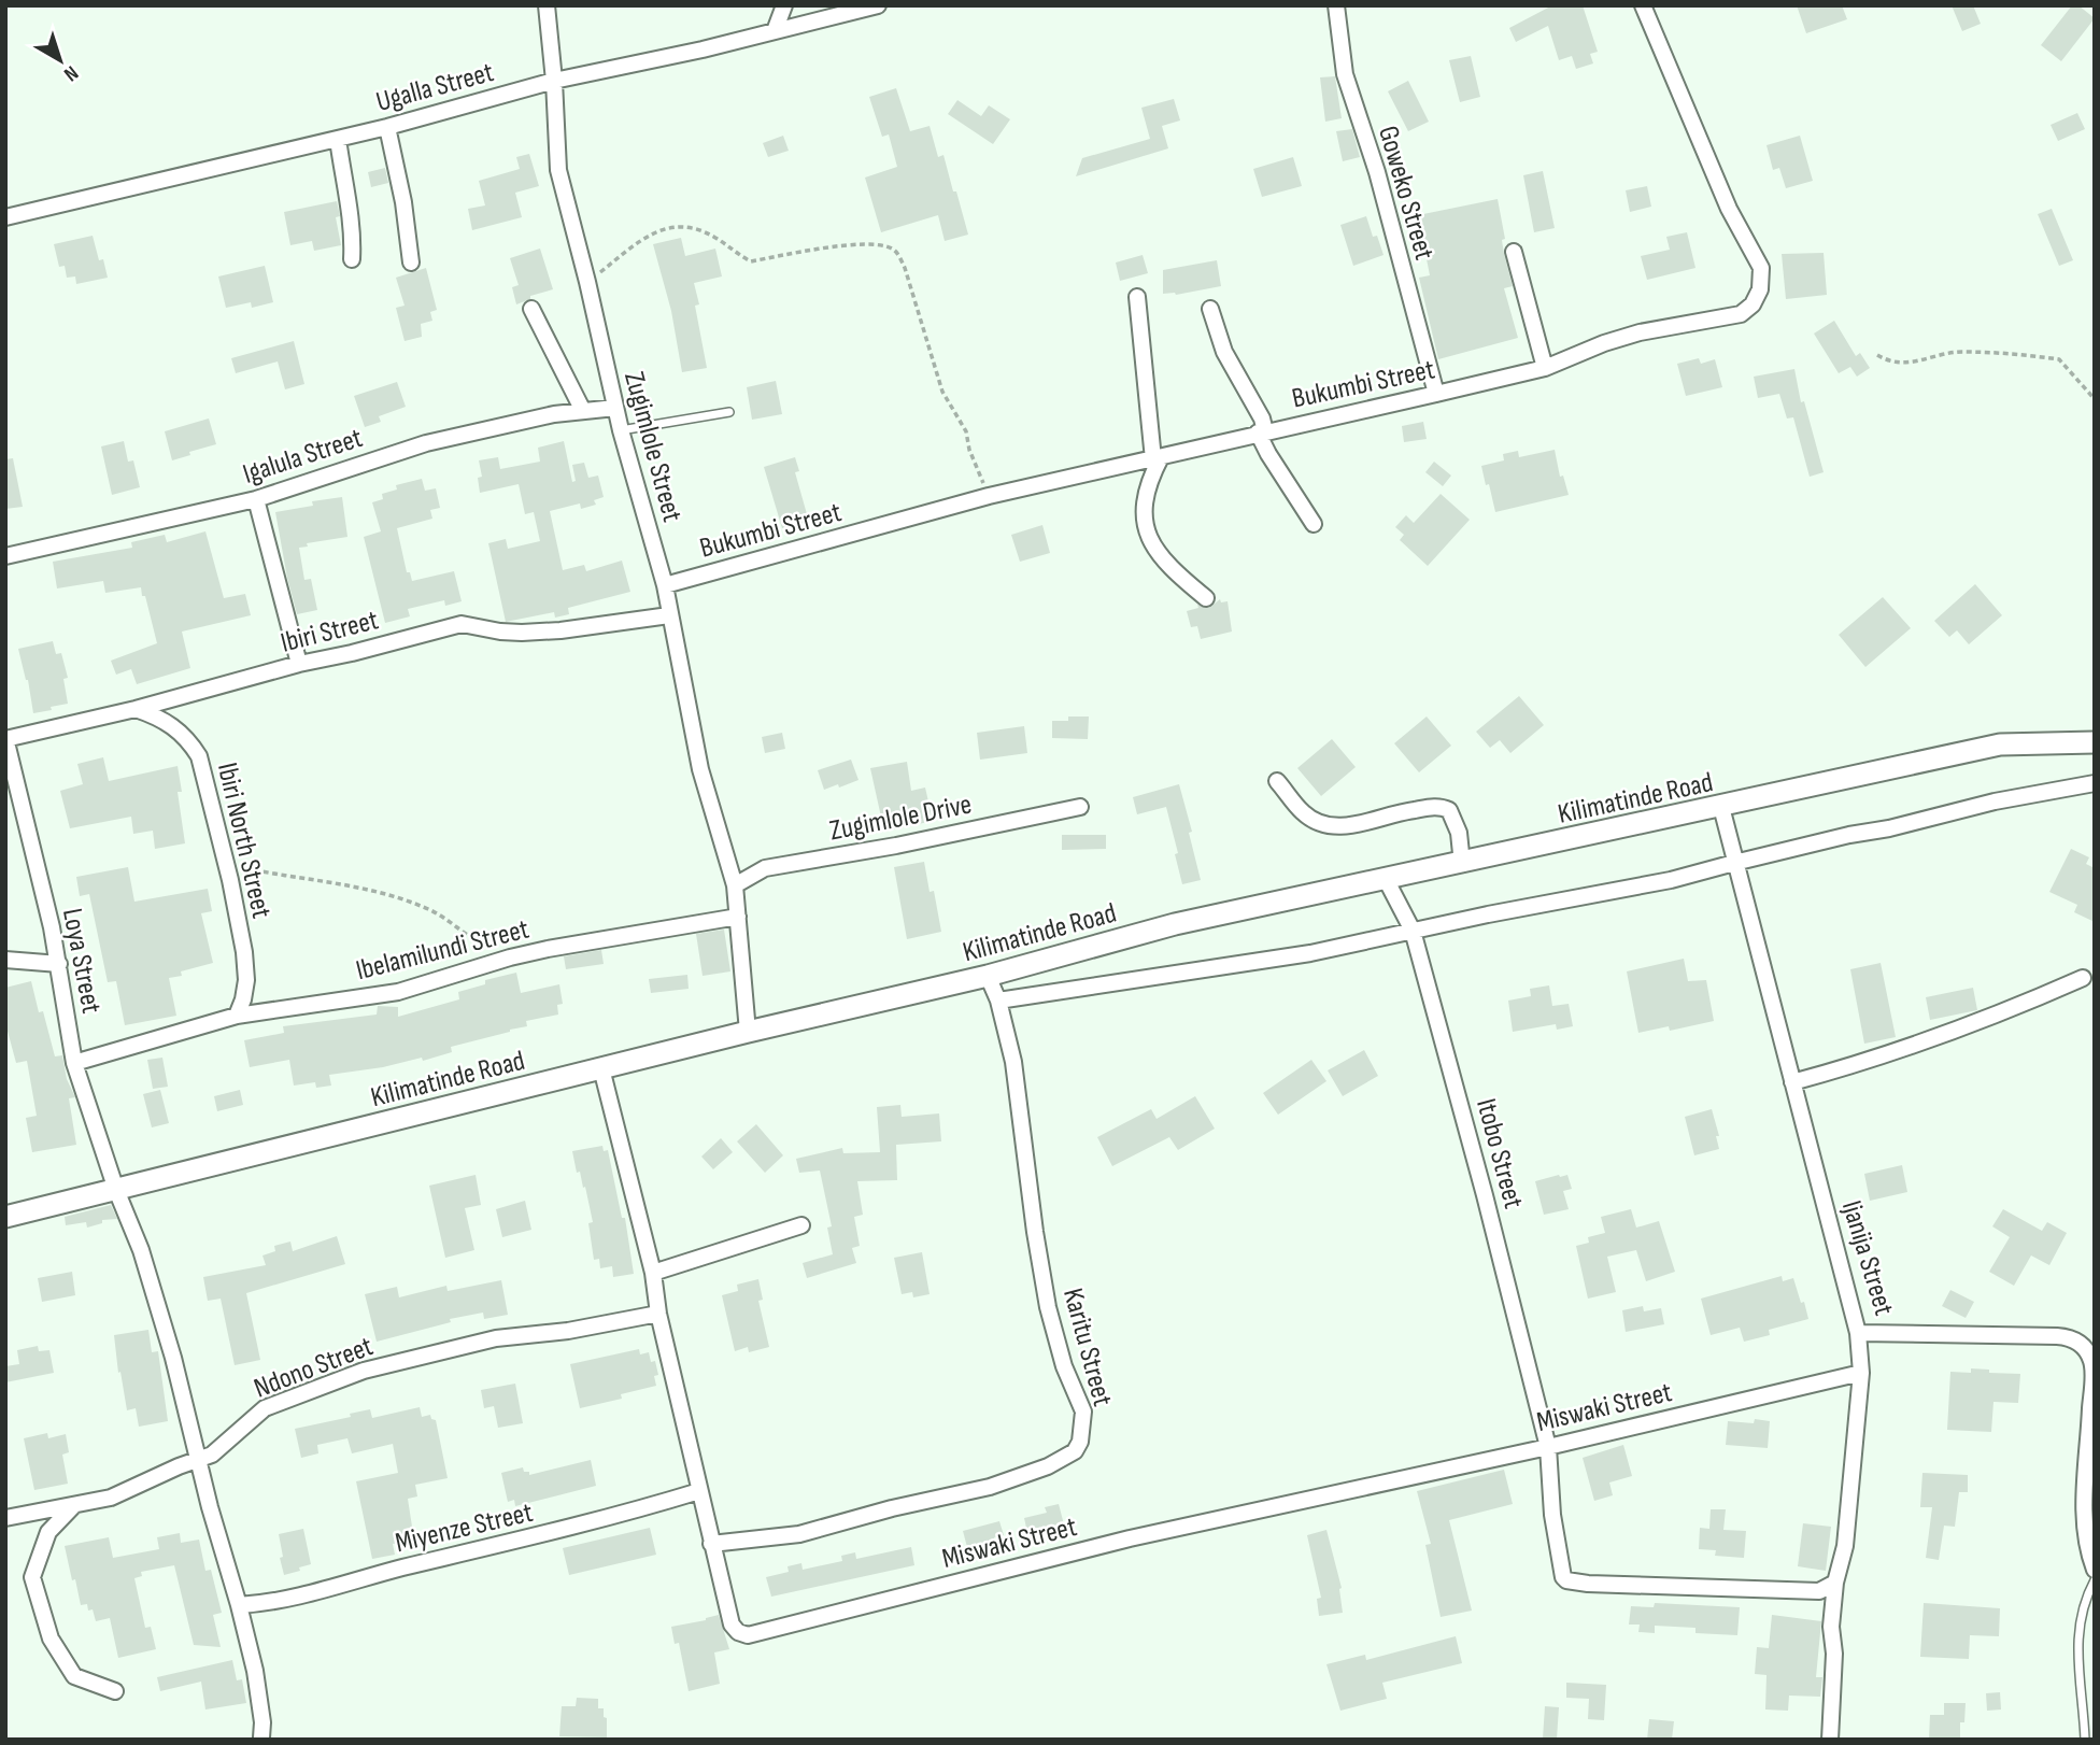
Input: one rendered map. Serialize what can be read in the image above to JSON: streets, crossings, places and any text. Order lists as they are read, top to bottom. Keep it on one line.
{"streets":{"main road":["Kilimatinde Road"],"street":["Ugalla Street","Goweko Street","Bukumbi Street","Zugimlole Street","Igalula Street","Ibiri Street","Zugimlole Drive","Ibiri North Street","Ibelamilundi Street","Loya Street","Itobo Street","Ijanija Street","Karitu Street","Ndono Street","Miswaki Street","Miyenze Street"]},"crossings":[["Ugalla Street","Zugimlole Street"],["Goweko Street","Bukumbi Street"],["Bukumbi Street","Zugimlole Street"],["Zugimlole Street","Igalula Street"],["Zugimlole Street","Ibiri Street"],["Zugimlole Street","Kilimatinde Road"],["Zugimlole Street","Zugimlole Drive"],["Zugimlole Street","Ibelamilundi Street"],["Ibiri Street","Ibiri North Street"],["Ibiri Street","Loya Street"],["Kilimatinde Road","Loya Street"],["Kilimatinde Road","Itobo Street"],["Kilimatinde Road","Ijanija Street"],["Kilimatinde Road","Karitu Street"],["Kilimatinde Road","Miswaki Street"],["Ibiri North Street","Ibelamilundi Street"],["Ibelamilundi Street","Loya Street"],["Loya Street","Ndono Street"],["Loya Street","Miyenze Street"],["Itobo Street","Miswaki Street"],["Karitu Street","Miswaki Street"],["Ndono Street","Miswaki Street"],["Miswaki Street","Miyenze Street"]],"north":"bottom right"}
